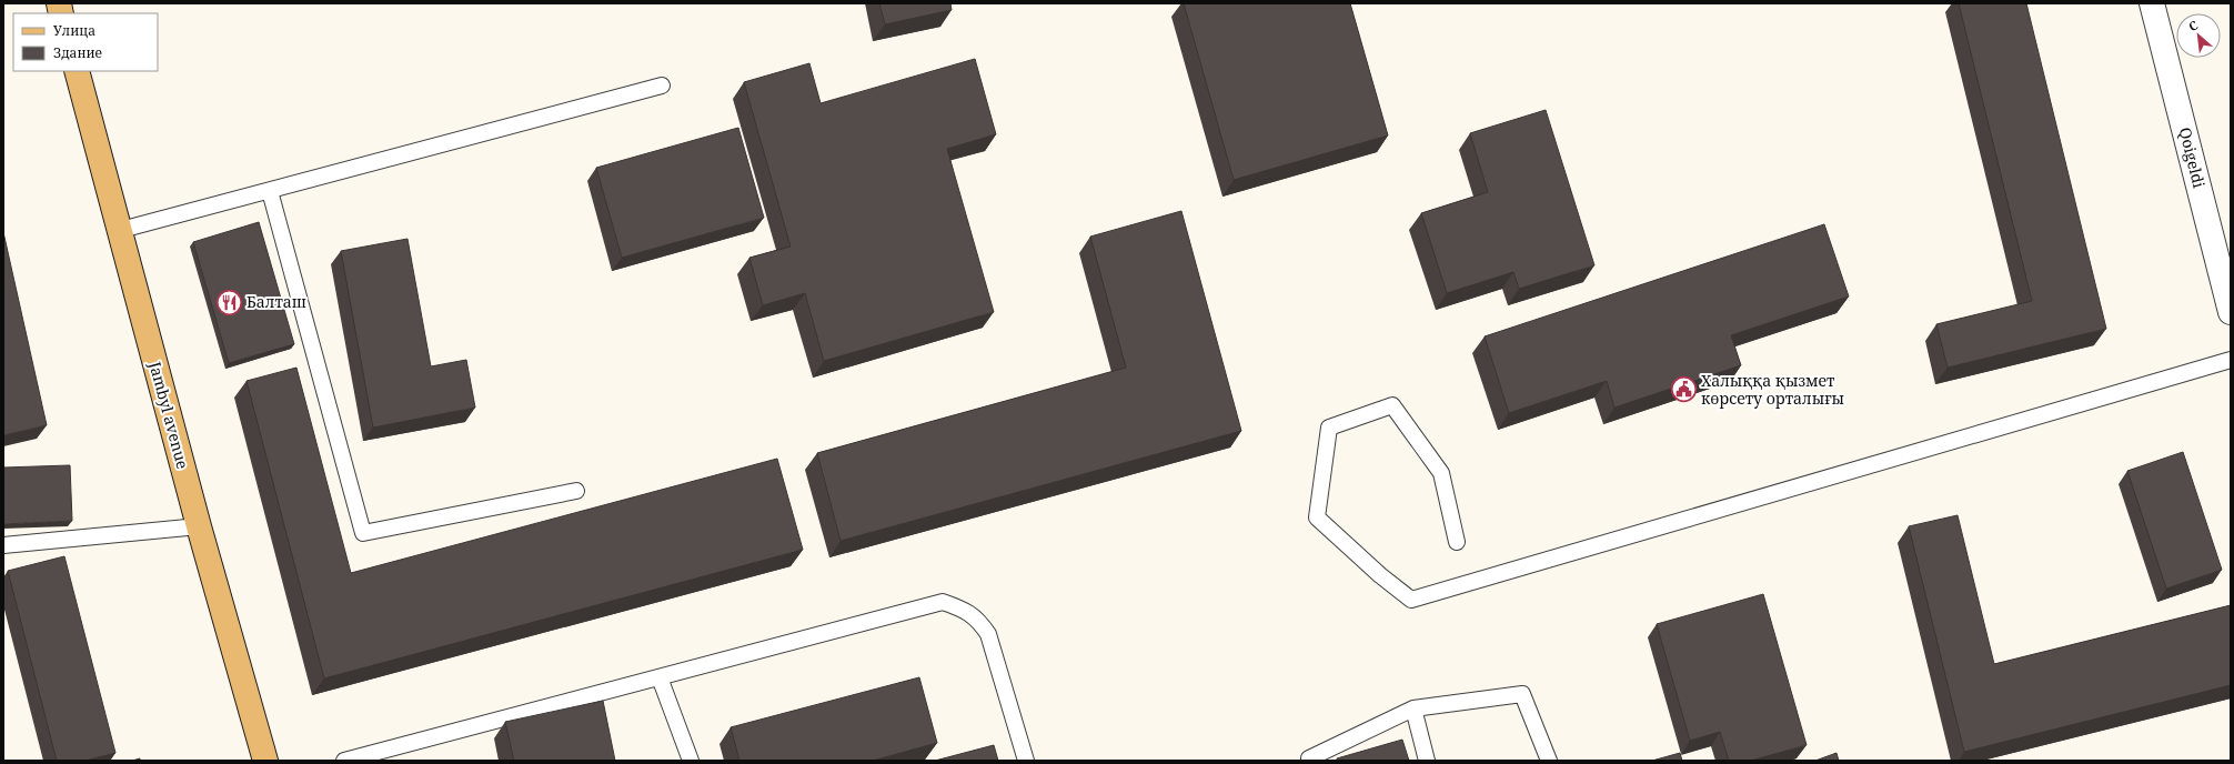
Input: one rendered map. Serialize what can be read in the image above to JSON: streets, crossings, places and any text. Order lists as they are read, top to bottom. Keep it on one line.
{"streets":{"main road":["Jambyl avenue"],"street":["Qoigeldi"]},"places":{"restaurant":["Балташ"],"public building":["Халыққа қызмет көрсету орталығы"]},"legend":["Улица","Здание"],"north":"top left"}
